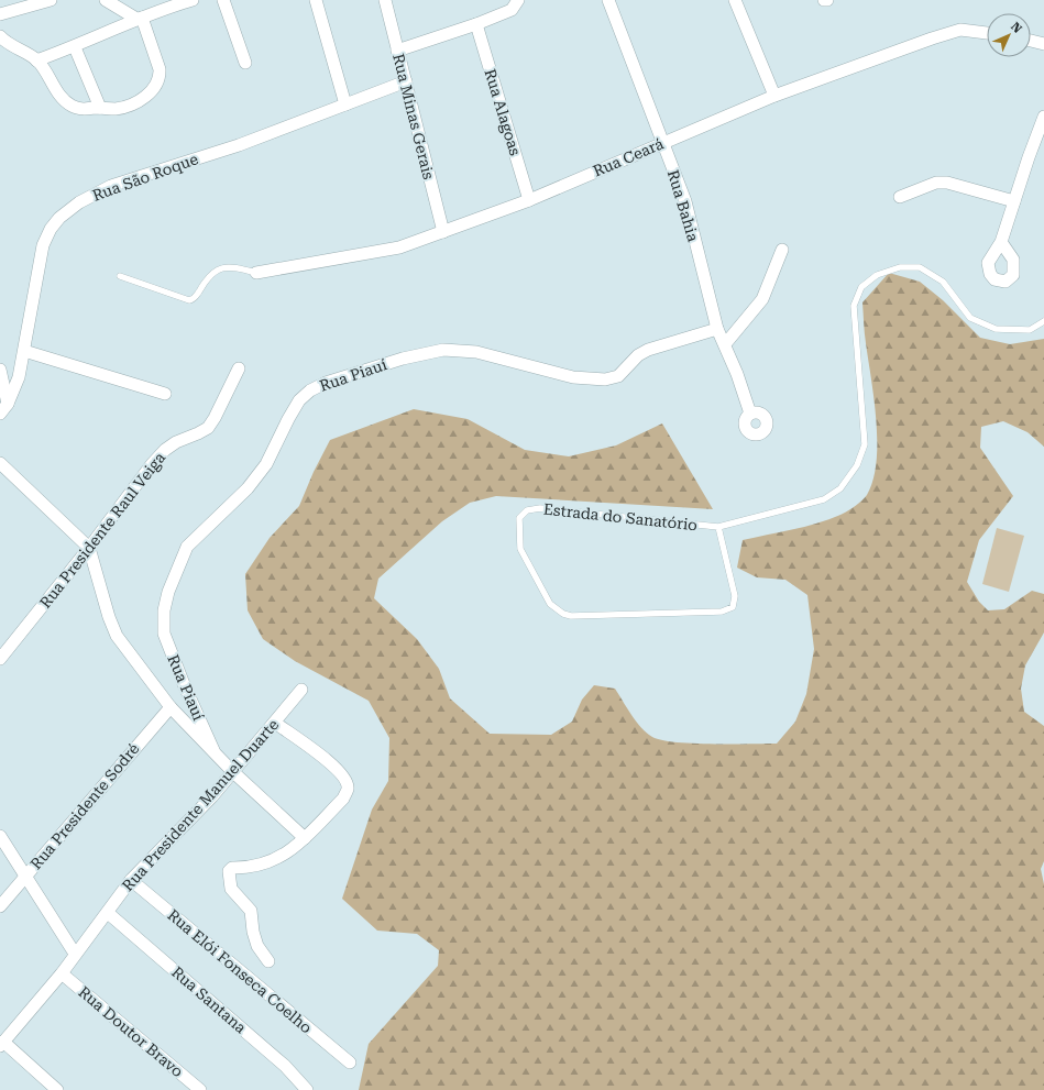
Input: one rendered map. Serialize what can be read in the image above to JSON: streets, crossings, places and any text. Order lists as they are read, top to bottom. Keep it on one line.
{"streets":{"street":["Rua Alagoas","Rua Minas Gerais","Rua Ceará","Rua São Roque","Rua Bahia","Rua Piauí","Rua Presidente Raul Veiga","Rua Presidente Manuel Duarte","Rua Presidente Sodré","Rua Elói Fonseca Coelho","Rua Santana","Rua Doutor Bravo"],"lane":["Estrada do Sanatório"]},"crossings":[["Rua Alagoas","Rua Ceará"],["Rua Minas Gerais","Rua Ceará"],["Rua Minas Gerais","Rua São Roque"],["Rua Ceará","Rua Bahia"],["Rua Bahia","Rua Piauí"],["Rua Presidente Manuel Duarte","Rua Elói Fonseca Coelho"],["Rua Presidente Manuel Duarte","Rua Santana"],["Rua Presidente Manuel Duarte","Rua Doutor Bravo"]],"north":"top right"}
